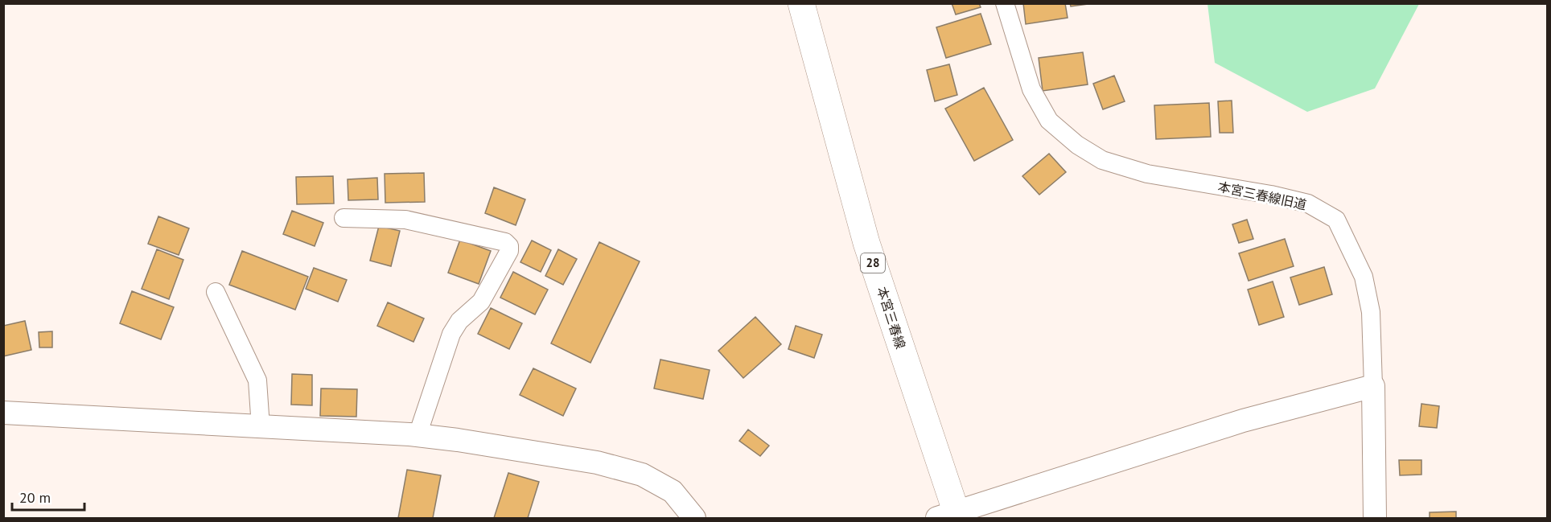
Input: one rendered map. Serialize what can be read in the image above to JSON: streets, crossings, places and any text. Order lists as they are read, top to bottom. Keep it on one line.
{"streets":{"main road":["28","本宮三春線"],"street":["本宮三春線旧道"]},"scale_bar":"20 m"}
